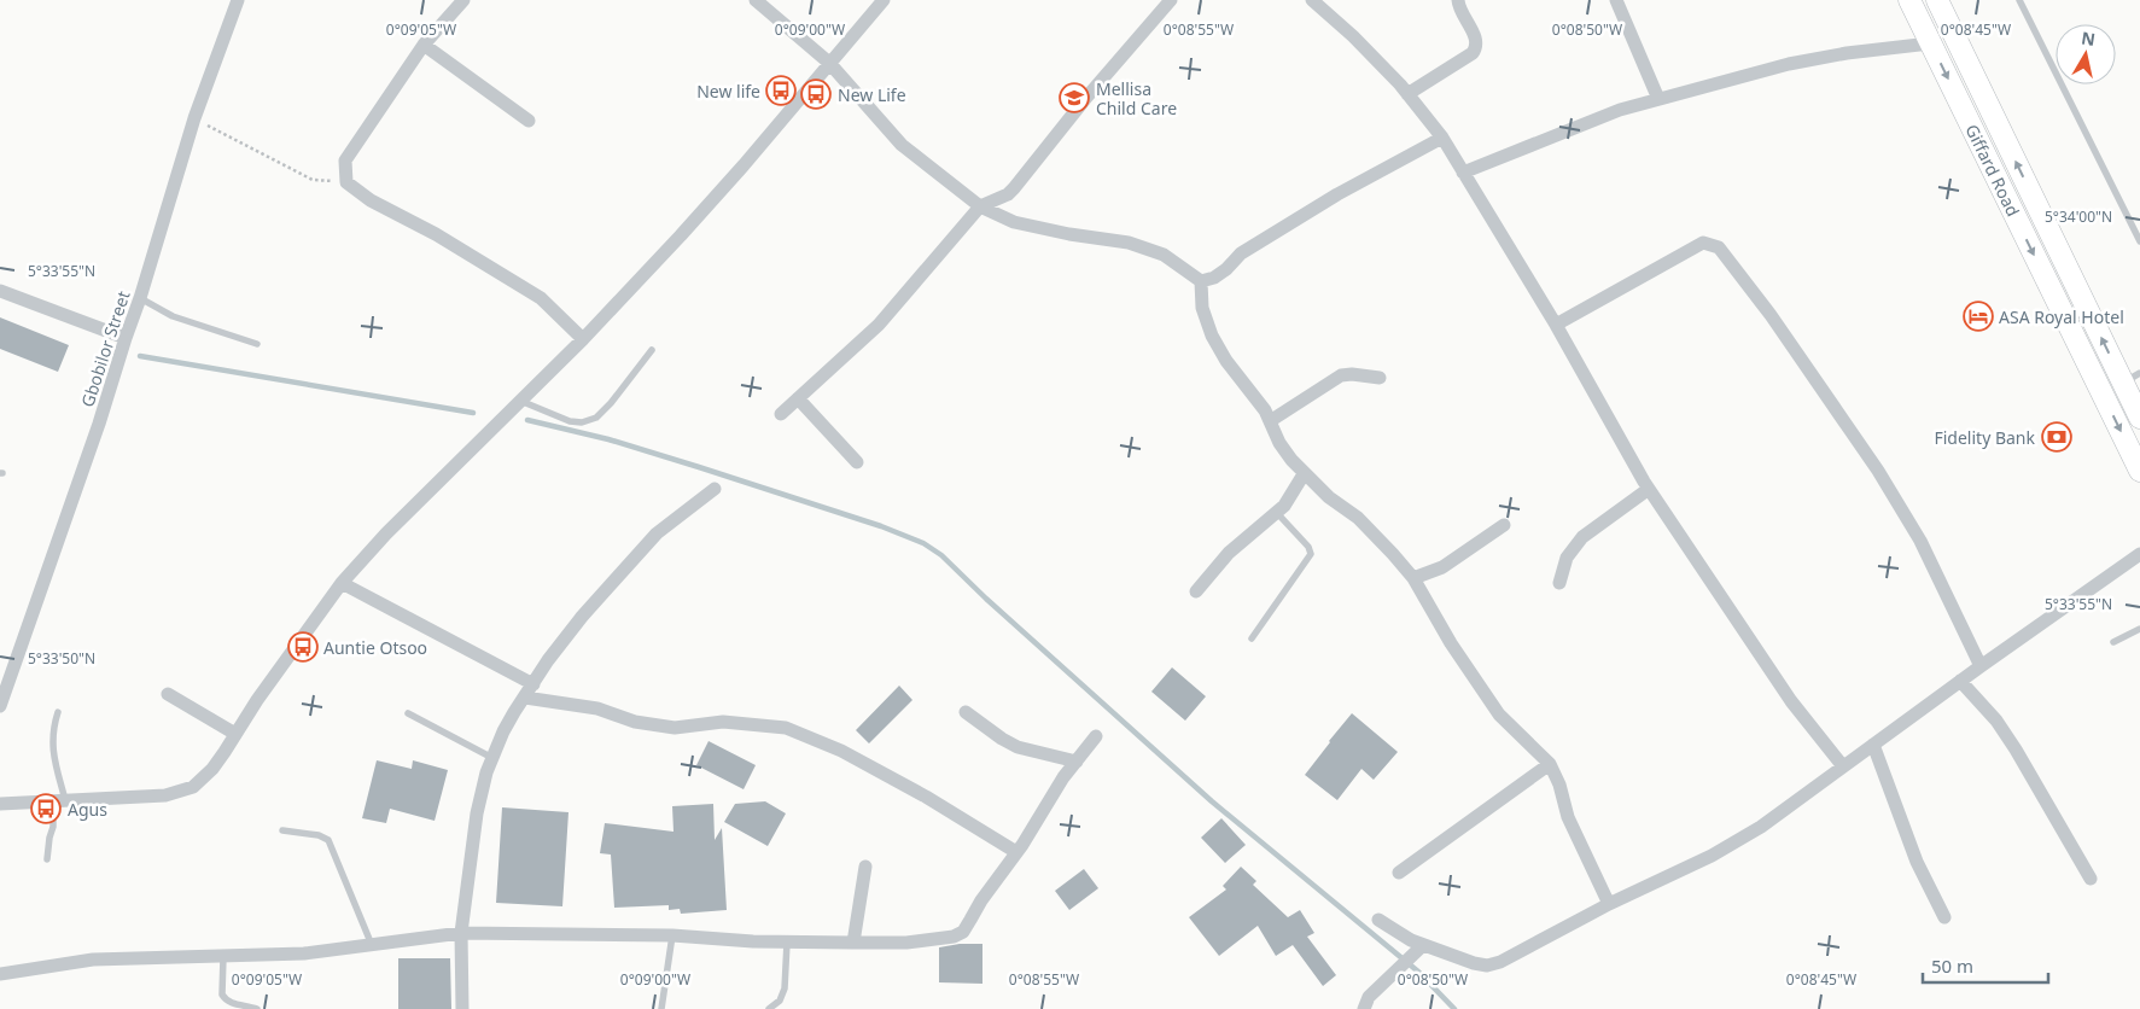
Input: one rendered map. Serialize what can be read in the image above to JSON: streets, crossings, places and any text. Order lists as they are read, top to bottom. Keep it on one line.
{"streets":{"main road":["Giffard Road"],"street":["Gbobilor Street"]},"places":{"bus stop":["New life","New Life","Auntie Otsoo","Agus"],"school or university":["Mellisa Child Care"],"hotel":["ASA Royal Hotel"],"bank":["Fidelity Bank"]},"scale_bar":"50 m","north":"top","coordinates":["0°09'05\"W","0°09'00\"W","0°08'55\"W","0°08'50\"W","0°08'45\"W","5°34'00\"N","5°33'55\"N","5°33'50\"N"]}
